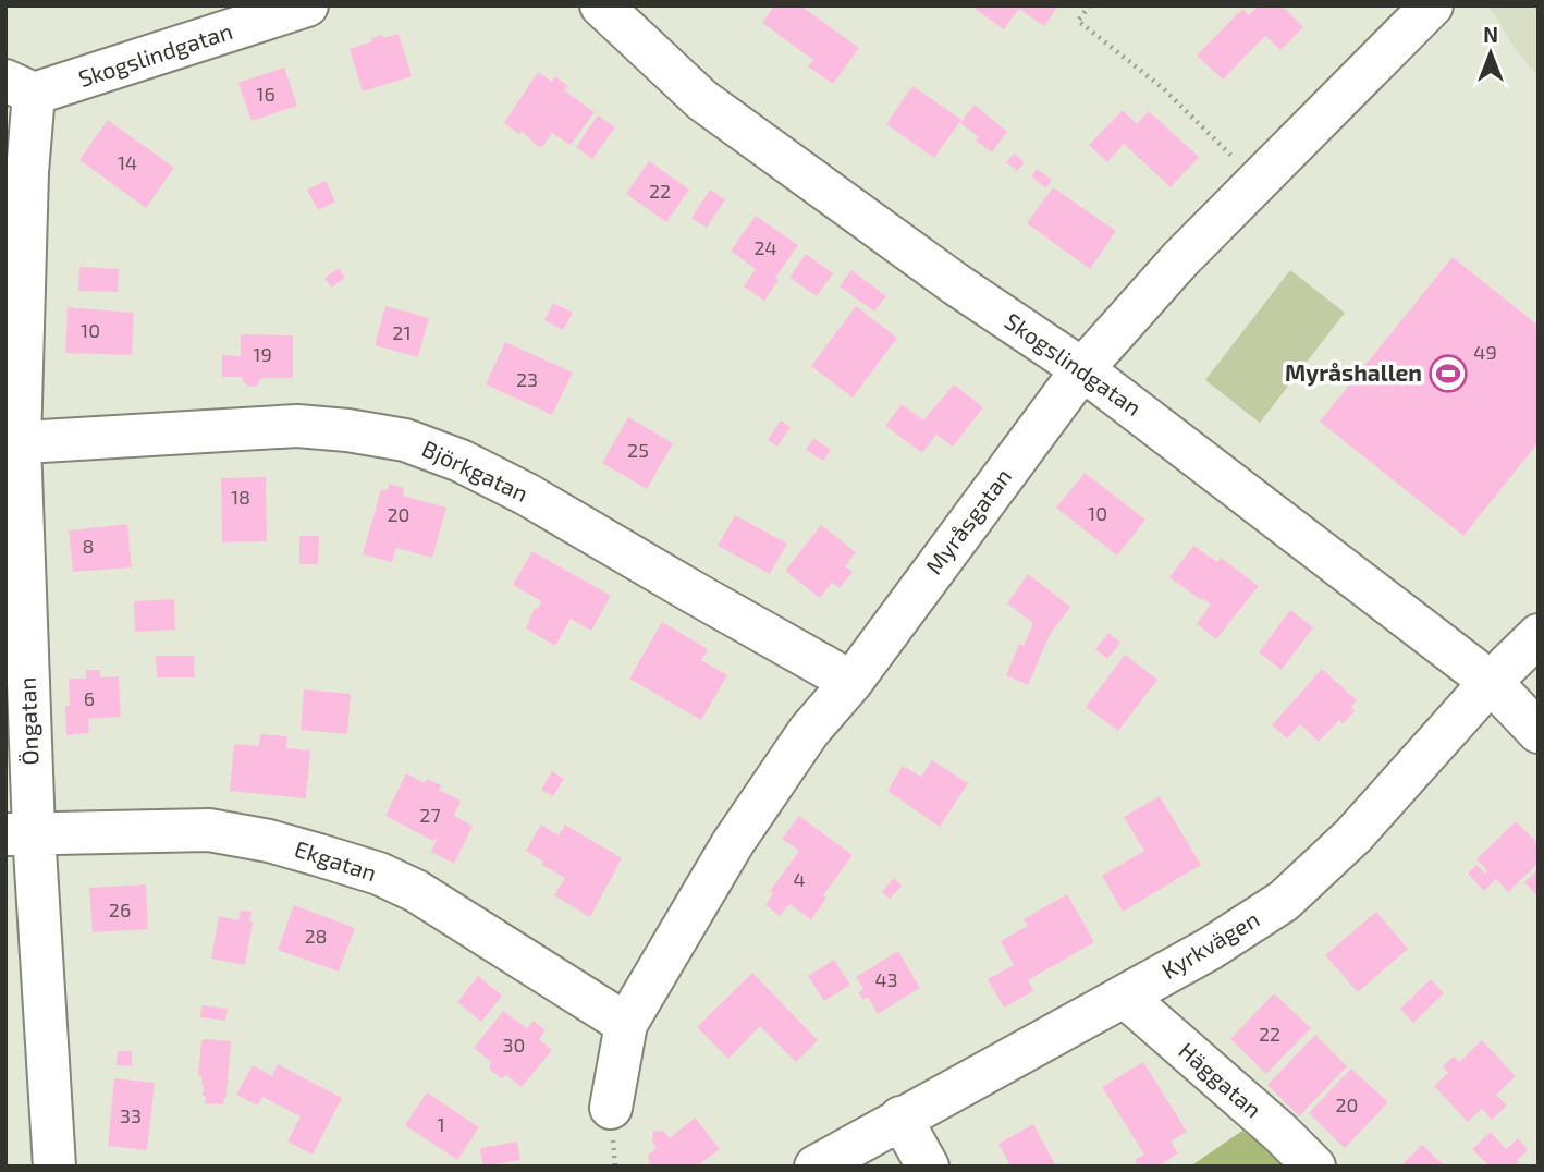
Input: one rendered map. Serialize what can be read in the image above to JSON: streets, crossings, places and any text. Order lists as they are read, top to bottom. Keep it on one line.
{"streets":{"street":["Skogslindgatan","Björkgatan","Myråsgatan","Öngatan","Ekgatan","Kyrkvägen","Häggatan"]},"crossings":[["Skogslindgatan","Myråsgatan"],["Skogslindgatan","Öngatan"],["Skogslindgatan","Kyrkvägen"],["Björkgatan","Myråsgatan"],["Björkgatan","Öngatan"],["Myråsgatan","Ekgatan"],["Öngatan","Ekgatan"],["Kyrkvägen","Häggatan"]],"places":{"sports":["Myråshallen"]},"house_numbers":["16","14","22","24","10","21","49","19","23","25","18","10","20","8","6","27","4","26","28","43","22","30","20","33","1"],"north":"top"}
